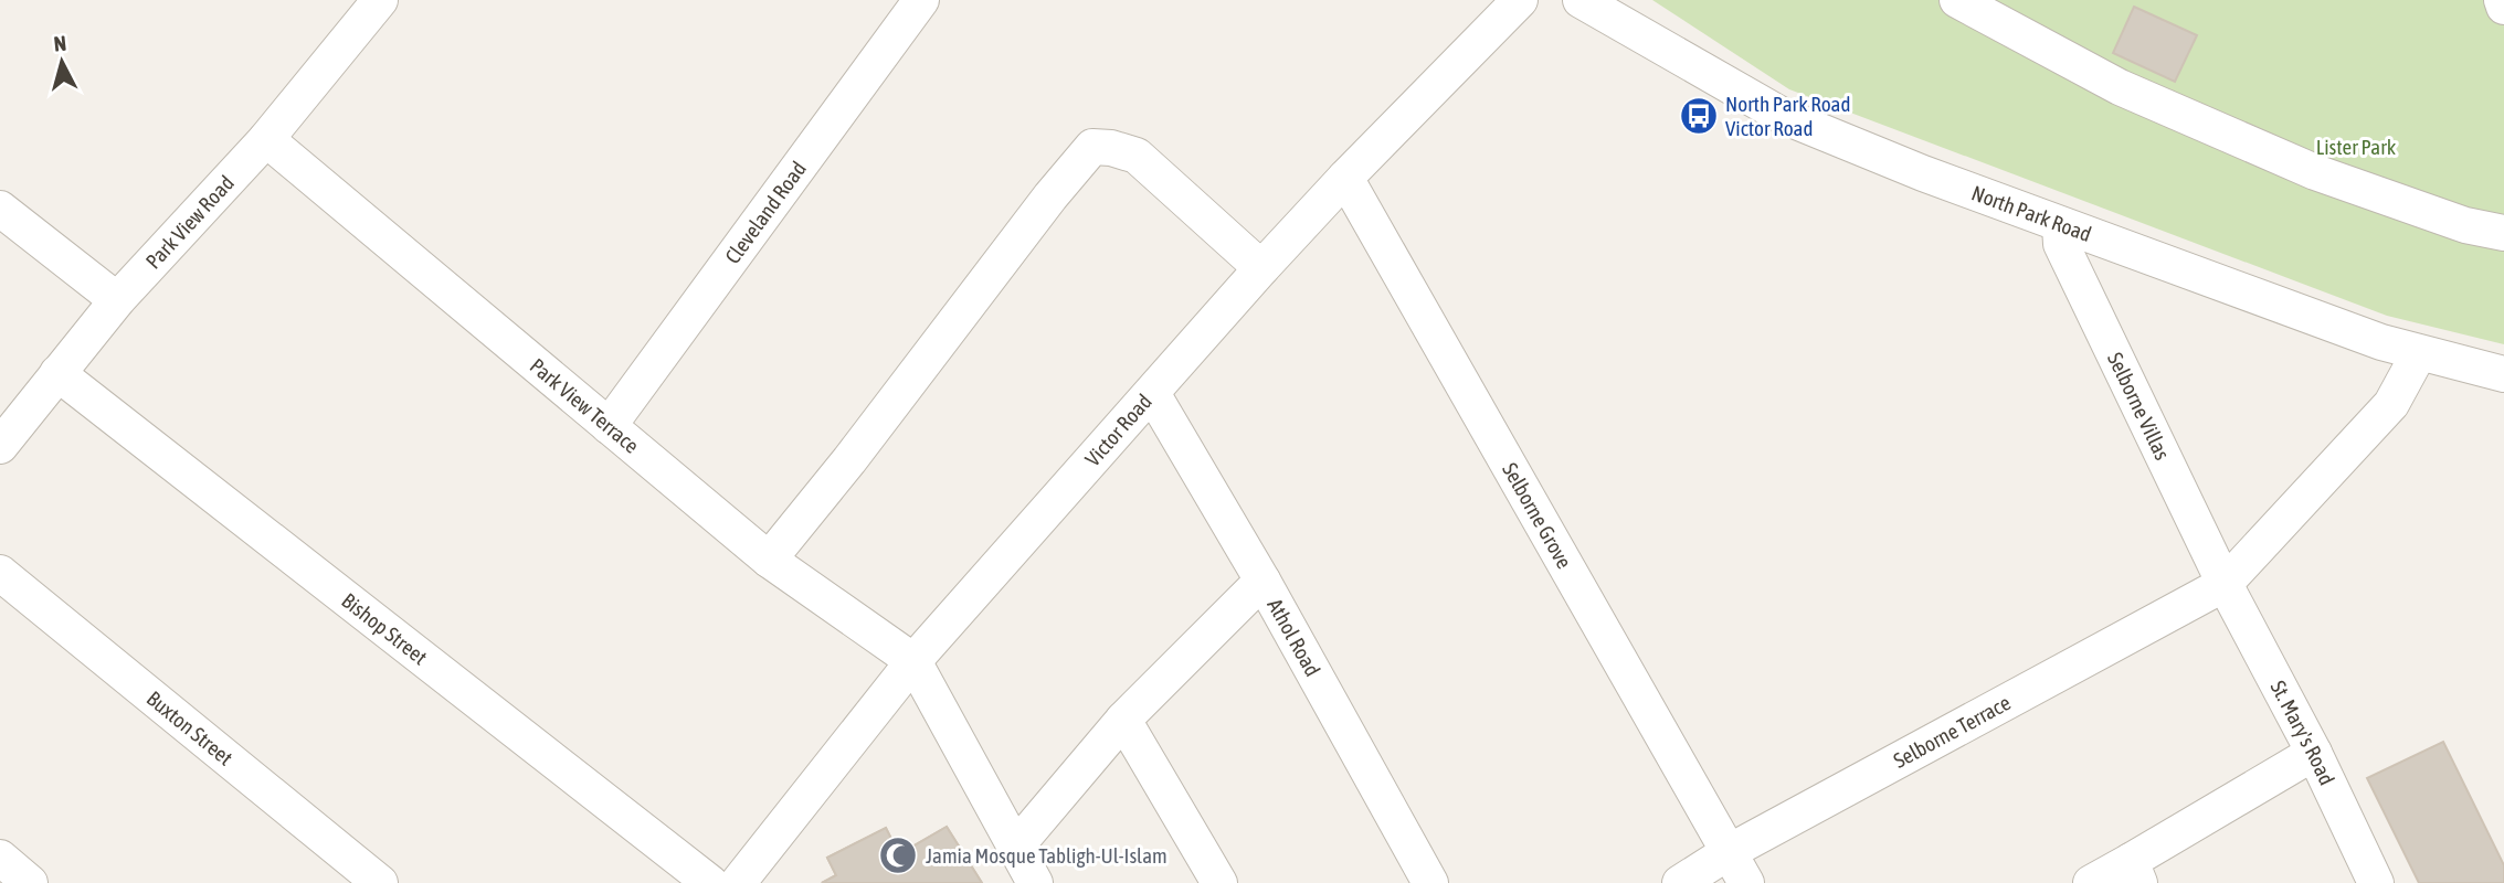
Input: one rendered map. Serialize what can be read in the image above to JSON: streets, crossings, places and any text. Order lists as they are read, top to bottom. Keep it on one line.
{"streets":{"street":["Cleveland Road","North Park Road","Park View Road","Selborne Villas","Park View Terrace","Victor Road","Selborne Grove","Bishop Street","Athol Road","Buxton Street","Selborne Terrace","St. Mary's Road"]},"crossings":[["Cleveland Road","Park View Terrace"],["North Park Road","Selborne Villas"],["North Park Road","Selborne Terrace"],["Park View Road","Park View Terrace"],["Park View Road","Bishop Street"],["Selborne Villas","Selborne Terrace"],["Selborne Villas","St. Mary's Road"],["Park View Terrace","Victor Road"],["Victor Road","Selborne Grove"],["Victor Road","Athol Road"],["Selborne Grove","Selborne Terrace"],["Selborne Terrace","St. Mary's Road"]],"parks":["Lister Park"],"places":{"bus stop":["North Park Road Victor Road"],"mosque":["Jamia Mosque Tabligh-Ul-Islam"]},"north":"top"}
